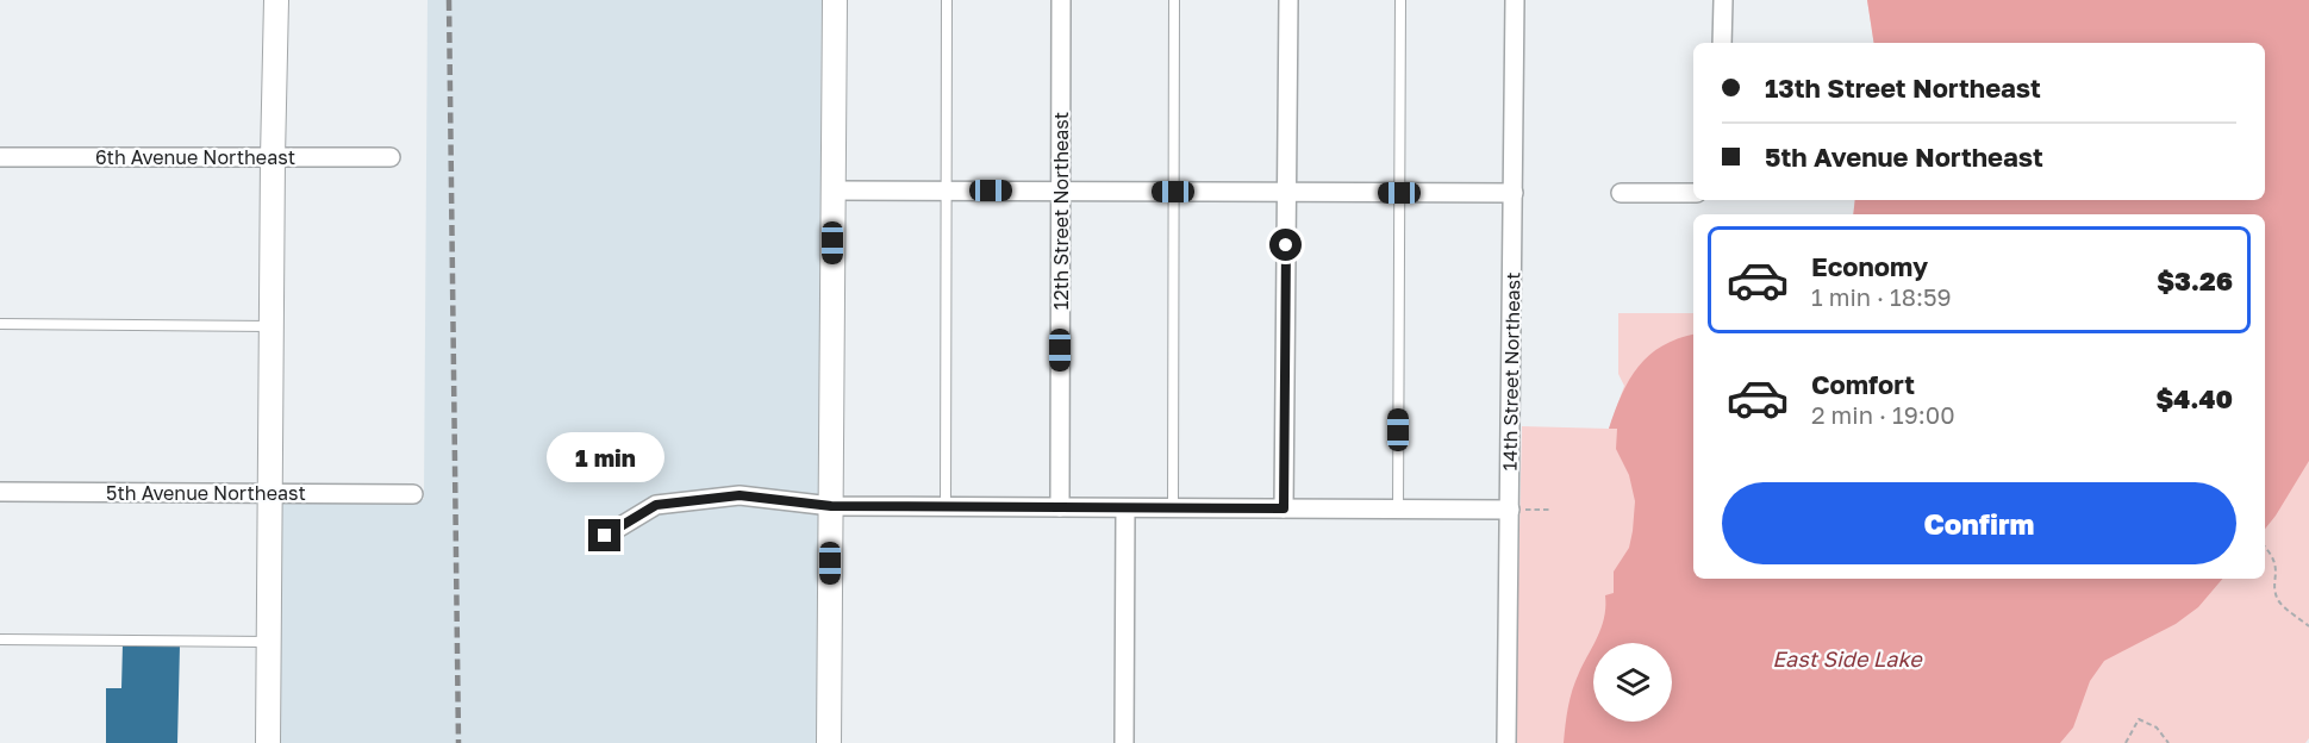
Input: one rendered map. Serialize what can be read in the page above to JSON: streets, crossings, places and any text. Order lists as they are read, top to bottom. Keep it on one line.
{"streets":{"street":["6th Avenue Northeast","12th Street Northeast","14th Street Northeast","5th Avenue Northeast"]},"water":["East Side Lake"],"page":{"banner":["13th Street Northeast","5th Avenue Northeast"],"list":[{"name":"Economy","note":"1 min · 18:59","value":"$3.26"},{"name":"Comfort","note":"2 min · 19:00","value":"$4.40"}],"bubble":"1 min","buttons":"Confirm"}}
